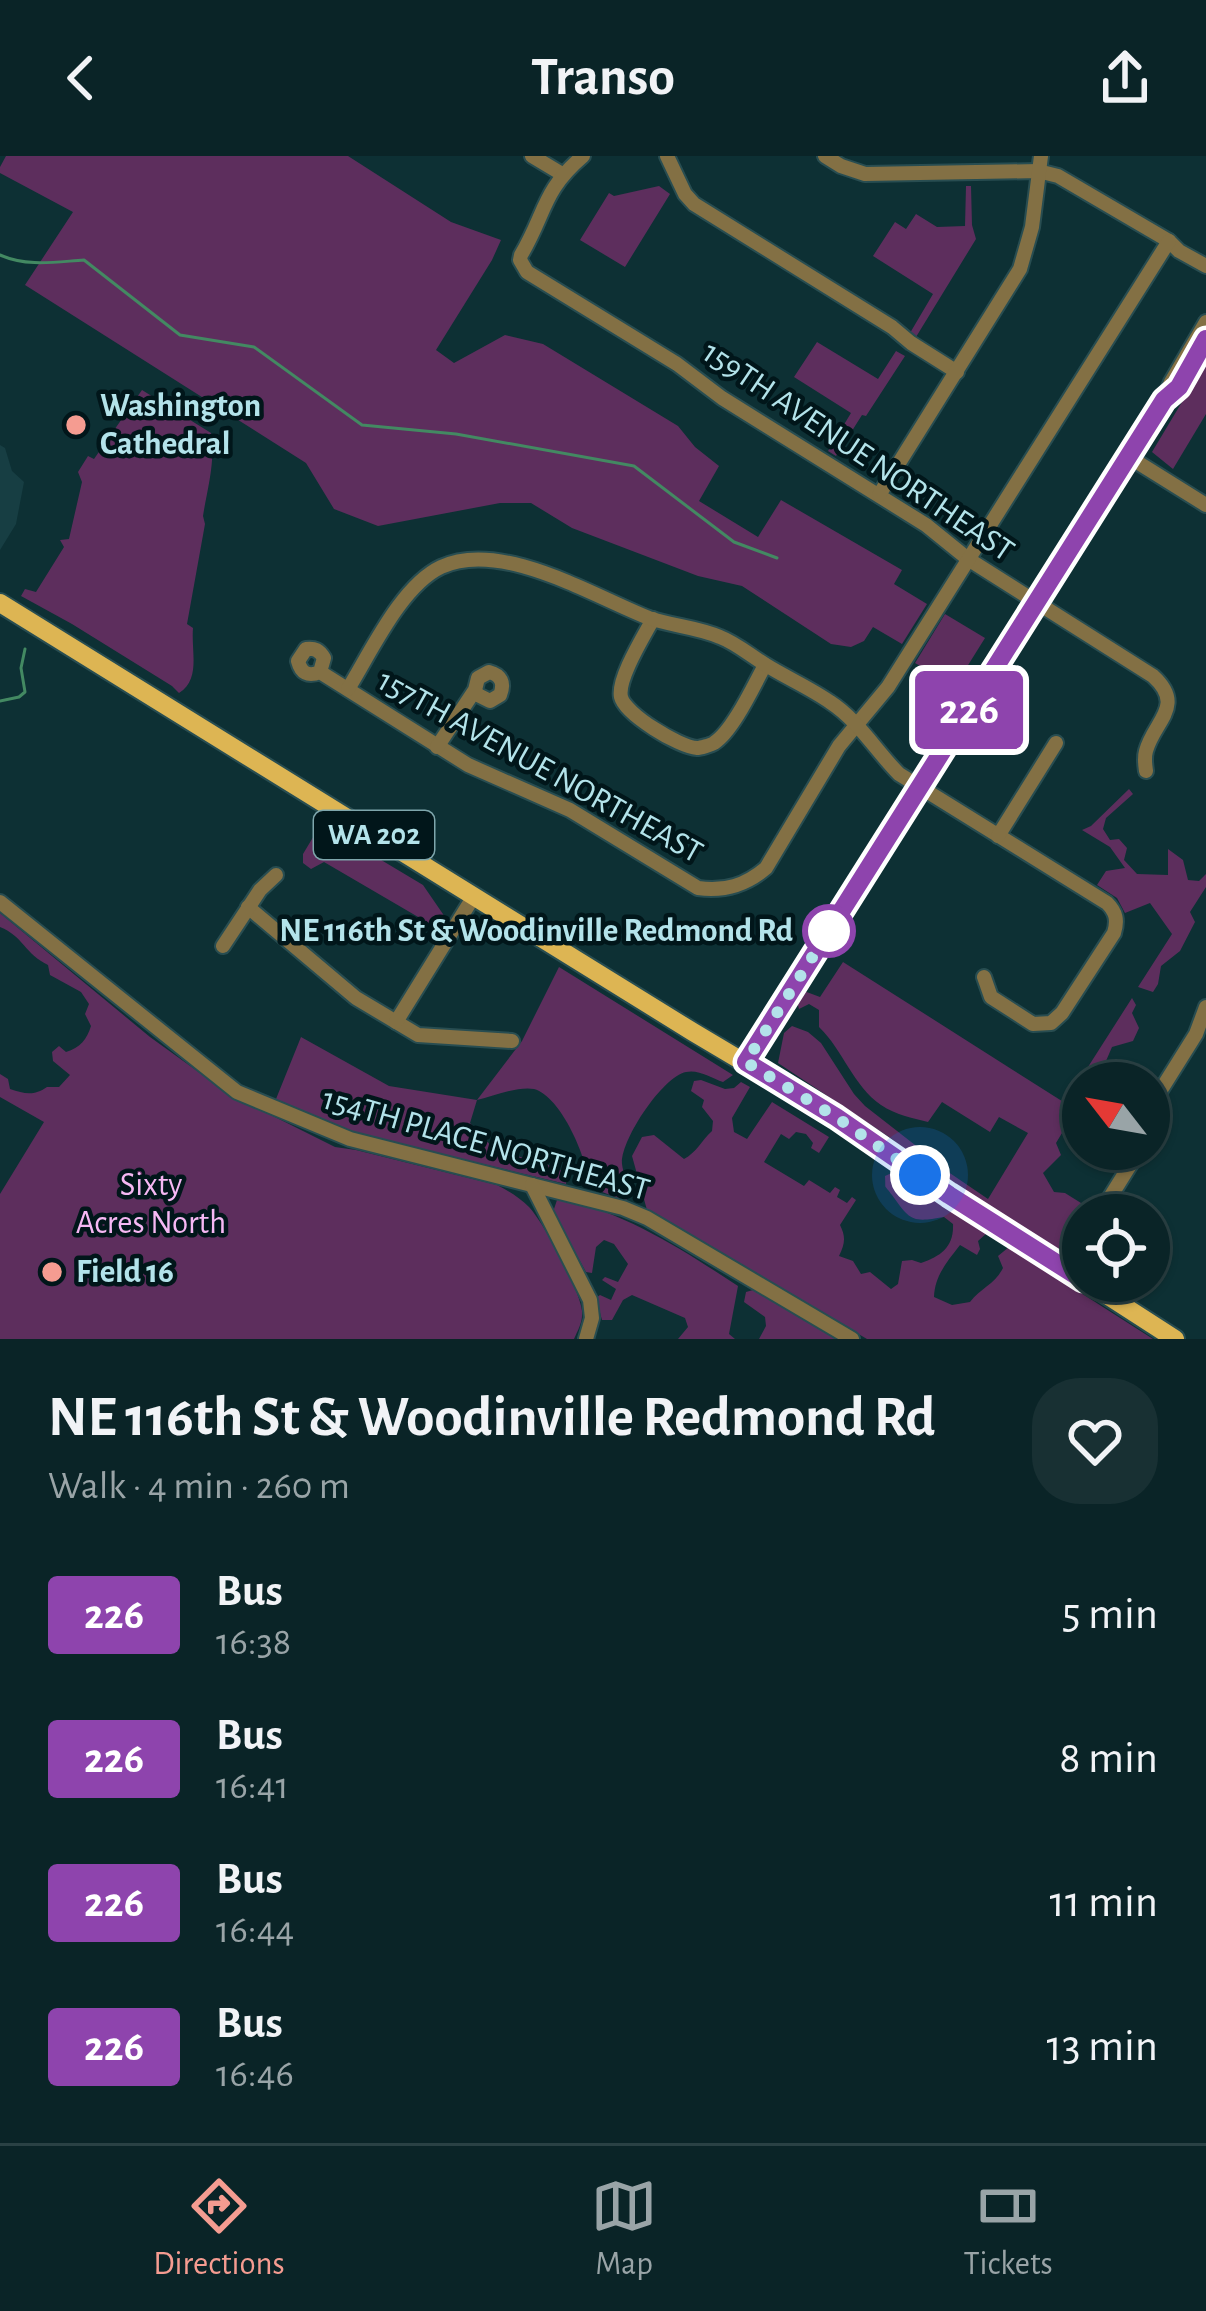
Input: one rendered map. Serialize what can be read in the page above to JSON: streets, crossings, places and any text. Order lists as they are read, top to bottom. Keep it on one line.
{"streets":{"main road":["WA 202"],"street":["159TH AVENUE NORTHEAST","157TH AVENUE NORTHEAST","154TH PLACE NORTHEAST"]},"parks":["Sixty Acres North"],"places":["Washington Cathedral","NE 116th St & Woodinville Redmond Rd","Field 16"],"lines":["bus line 226"],"north":"top left","page":{"header":"Transo","on_map":"226","heading":["NE 116th St & Woodinville Redmond Rd","Walk · 4 min · 260 m"],"list":[{"mark":"226","name":"Bus","note":"16:38","value":"5 min"},{"mark":"226","name":"Bus","note":"16:41","value":"8 min"},{"mark":"226","name":"Bus","note":"16:44","value":"11 min"},{"mark":"226","name":"Bus","note":"16:46","value":"13 min"}],"tabs":["Directions","Map","Tickets"]}}
